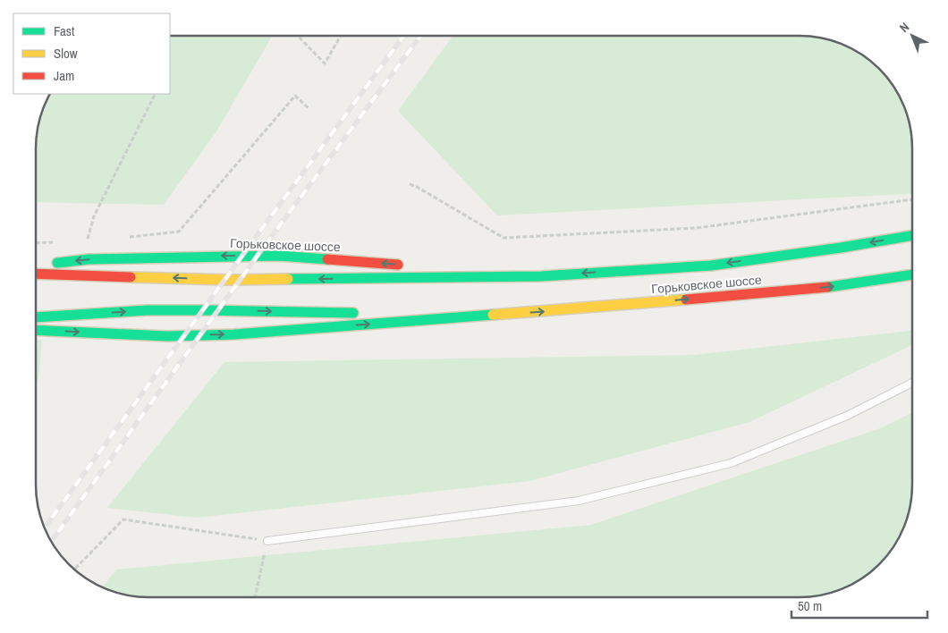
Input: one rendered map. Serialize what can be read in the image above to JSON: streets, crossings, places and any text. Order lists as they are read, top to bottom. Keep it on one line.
{"streets":{"main road":["Горьковское шоссе"]},"legend":["Fast","Slow","Jam"],"scale_bar":"50 m","north":"top left"}
